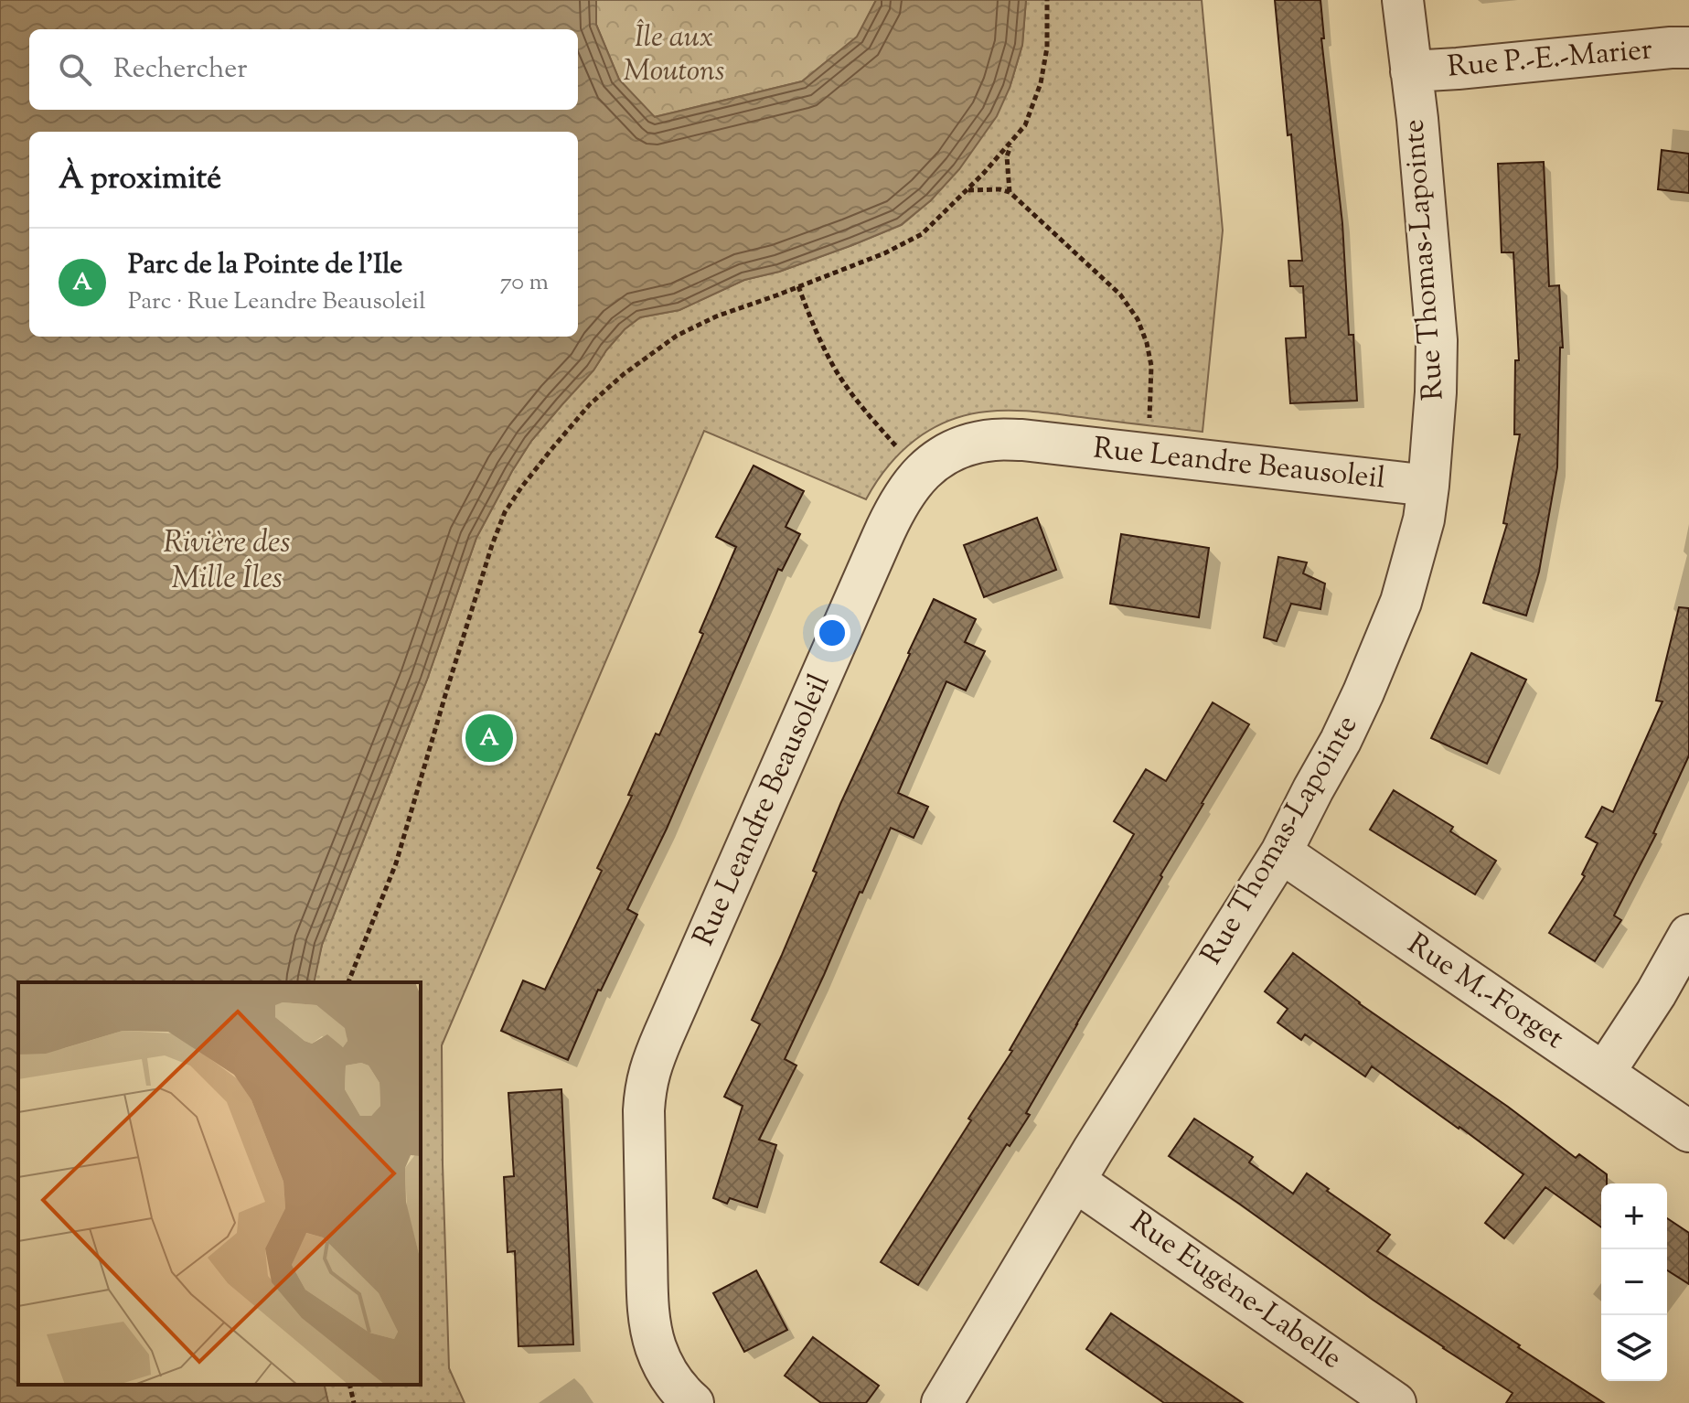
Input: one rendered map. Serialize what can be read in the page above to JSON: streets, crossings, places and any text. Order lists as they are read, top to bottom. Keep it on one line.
{"streets":{"street":["Rue P.-E.-Marier","Rue Thomas-Lapointe","Rue Leandre Beausoleil","Rue M.-Forget","Rue Eugène-Labelle"]},"crossings":[["Rue P.-E.-Marier","Rue Thomas-Lapointe"],["Rue Thomas-Lapointe","Rue Leandre Beausoleil"],["Rue Thomas-Lapointe","Rue M.-Forget"],["Rue Thomas-Lapointe","Rue Eugène-Labelle"]],"water":["Rivière des Mille Îles"],"parks":["Île aux Moutons"],"page":{"search":"Rechercher","heading":"À proximité","list":[{"mark":"A","name":"Parc de la Pointe de l'Ile","note":"Parc · Rue Leandre Beausoleil","value":"70 m"}],"pins":"A","map_buttons":["+","−"]}}
